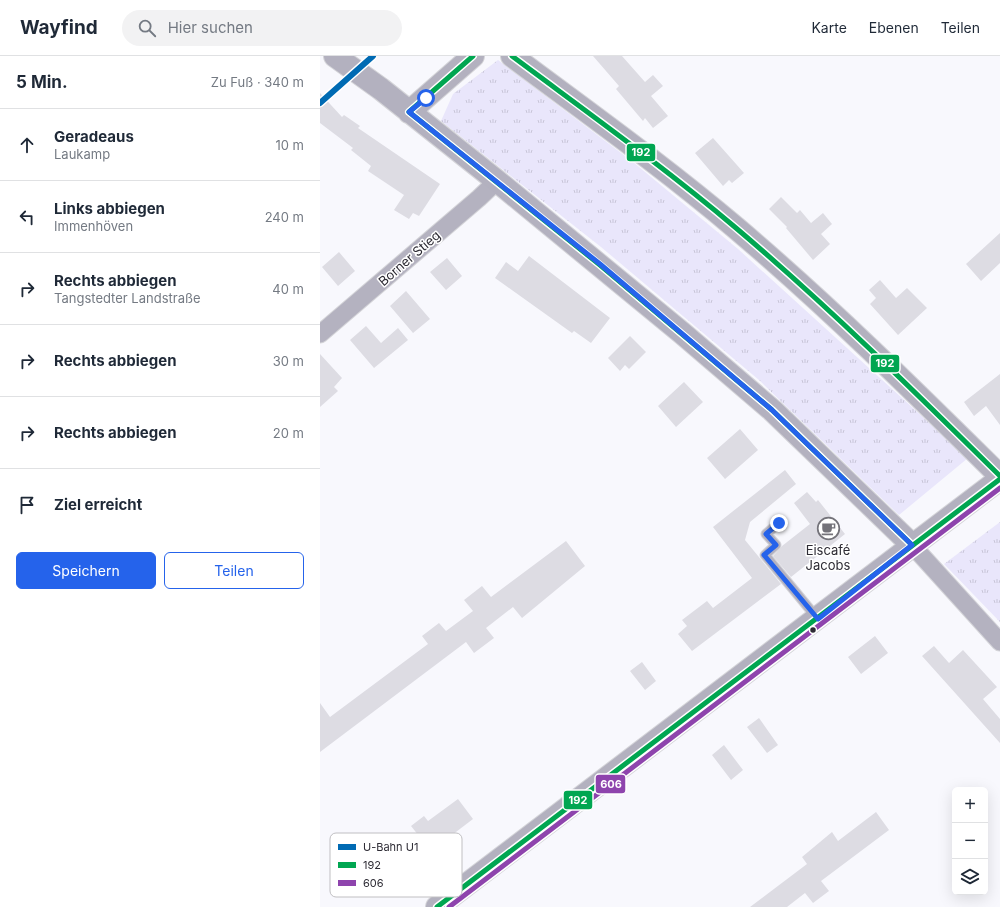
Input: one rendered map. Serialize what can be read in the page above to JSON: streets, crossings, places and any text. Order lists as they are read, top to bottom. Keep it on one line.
{"streets":{"street":["Borner Stieg"]},"places":{"cafe":["Eiscafé Jacobs"]},"lines":["metro line U1","transit line 192","transit line 606"],"legend":["U-Bahn U1","192","606"],"page":{"header":"Wayfind","search":"Hier suchen","nav":["Karte","Ebenen","Teilen"],"heading":["5 Min.","Zu Fuß · 340 m"],"list":[["Geradeaus","Laukamp","10 m"],["Links abbiegen","Immenhöven","240 m"],["Rechts abbiegen","Tangstedter Landstraße","40 m"],["Rechts abbiegen","30 m"],["Rechts abbiegen","20 m"],"Ziel erreicht"],"buttons":["Speichern","Teilen"],"map_buttons":["+","−"]}}
